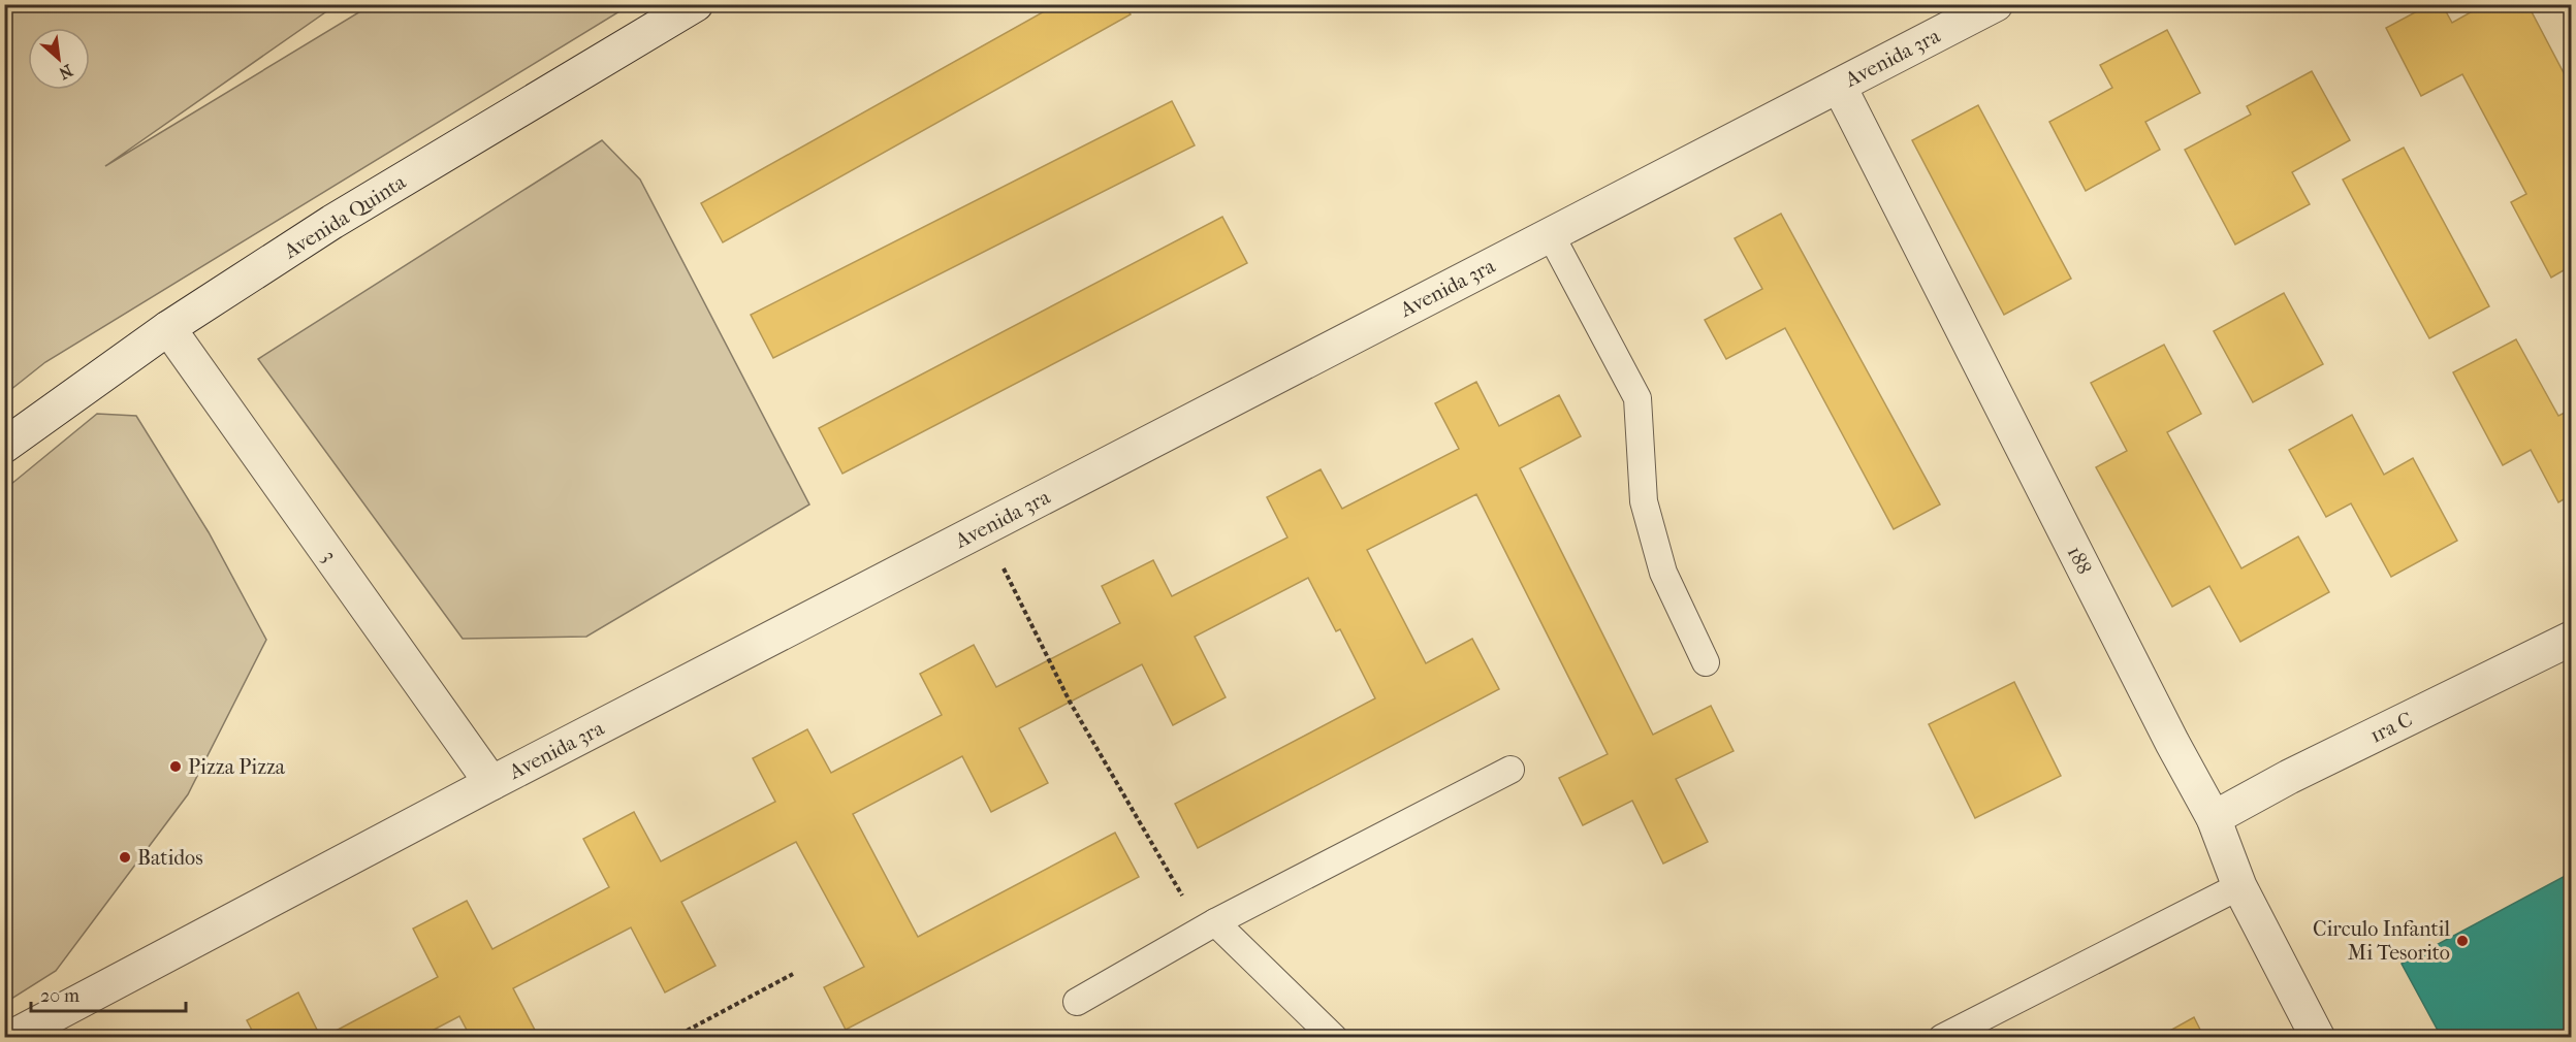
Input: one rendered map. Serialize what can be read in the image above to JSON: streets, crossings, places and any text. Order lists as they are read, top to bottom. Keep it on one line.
{"streets":{"street":["Avenida 3ra","Avenida Quinta","3","188","1ra C"]},"crossings":[["Avenida 3ra","3"],["Avenida 3ra","188"],["Avenida Quinta","3"],["188","1ra C"]],"places":["Pizza Pizza","Batidos","Circulo Infantil Mi Tesorito"],"scale_bar":"20 m","north":"bottom right"}
